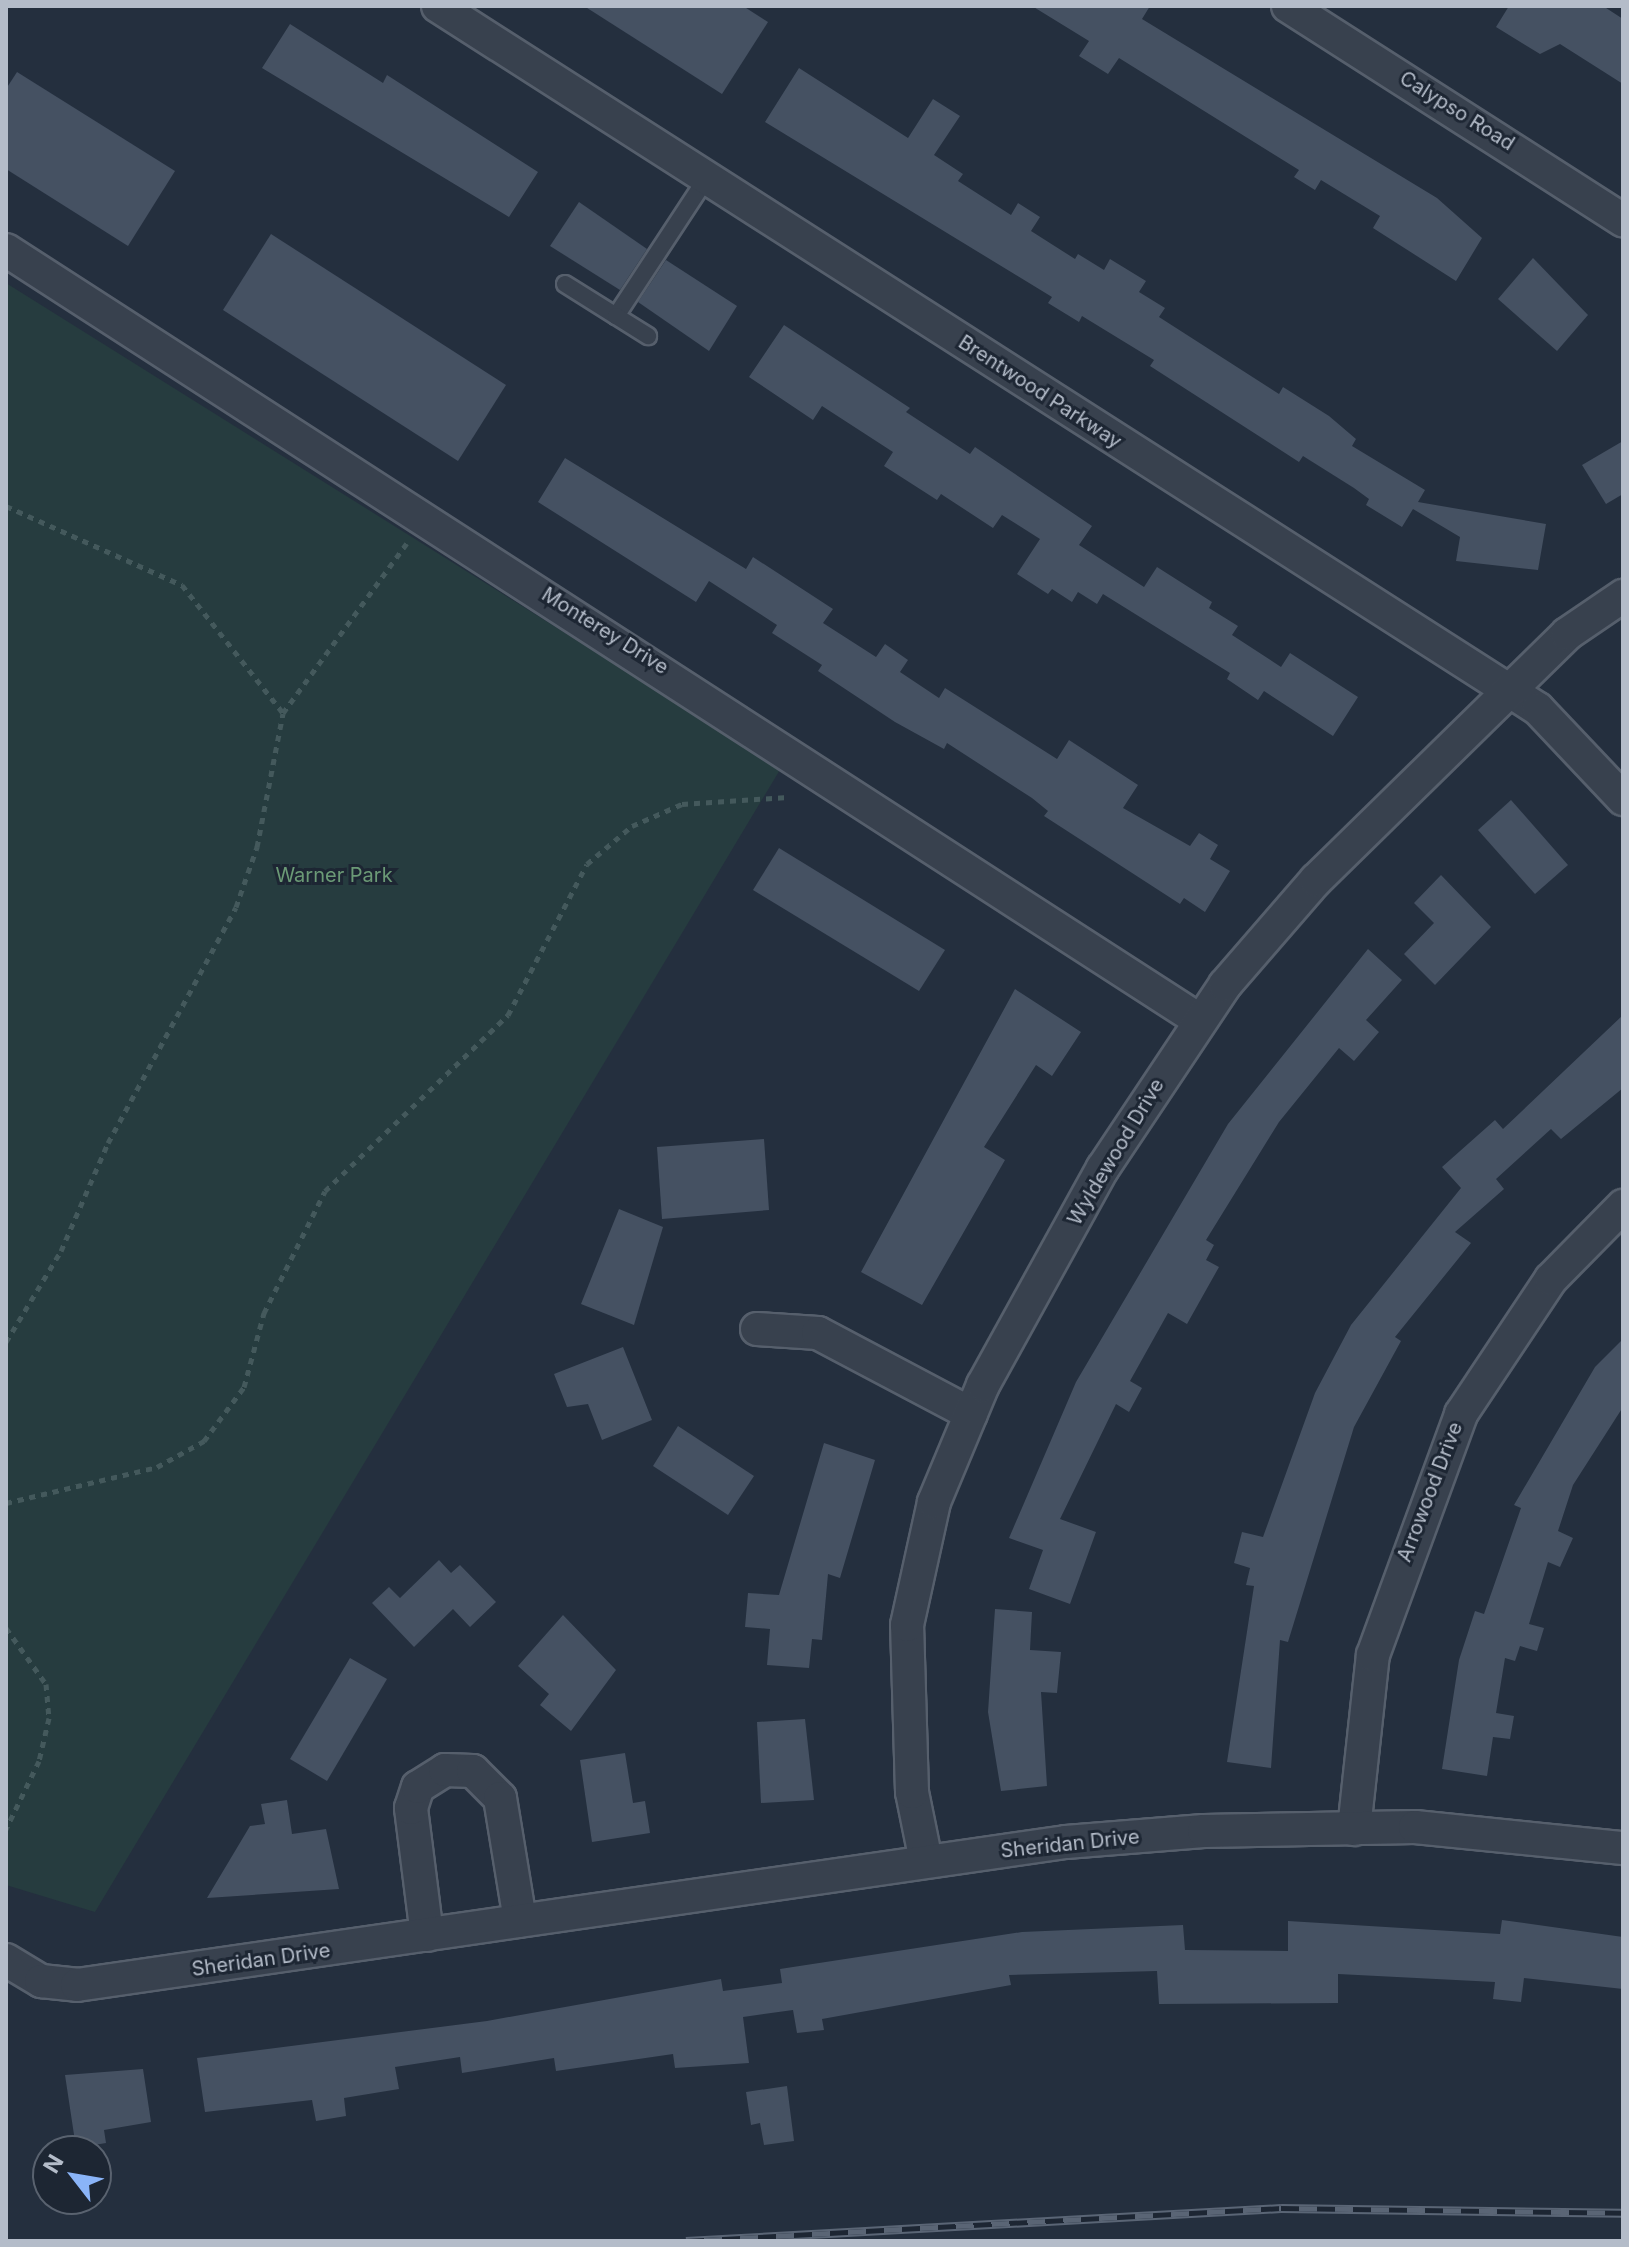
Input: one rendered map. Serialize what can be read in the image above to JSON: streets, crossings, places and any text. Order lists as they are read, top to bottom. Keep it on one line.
{"streets":{"street":["Calypso Road","Brentwood Parkway","Monterey Drive","Wyldewood Drive","Arrowood Drive","Sheridan Drive"]},"crossings":[["Brentwood Parkway","Wyldewood Drive"],["Monterey Drive","Wyldewood Drive"],["Wyldewood Drive","Sheridan Drive"],["Arrowood Drive","Sheridan Drive"]],"parks":["Warner Park"],"north":"top left"}
